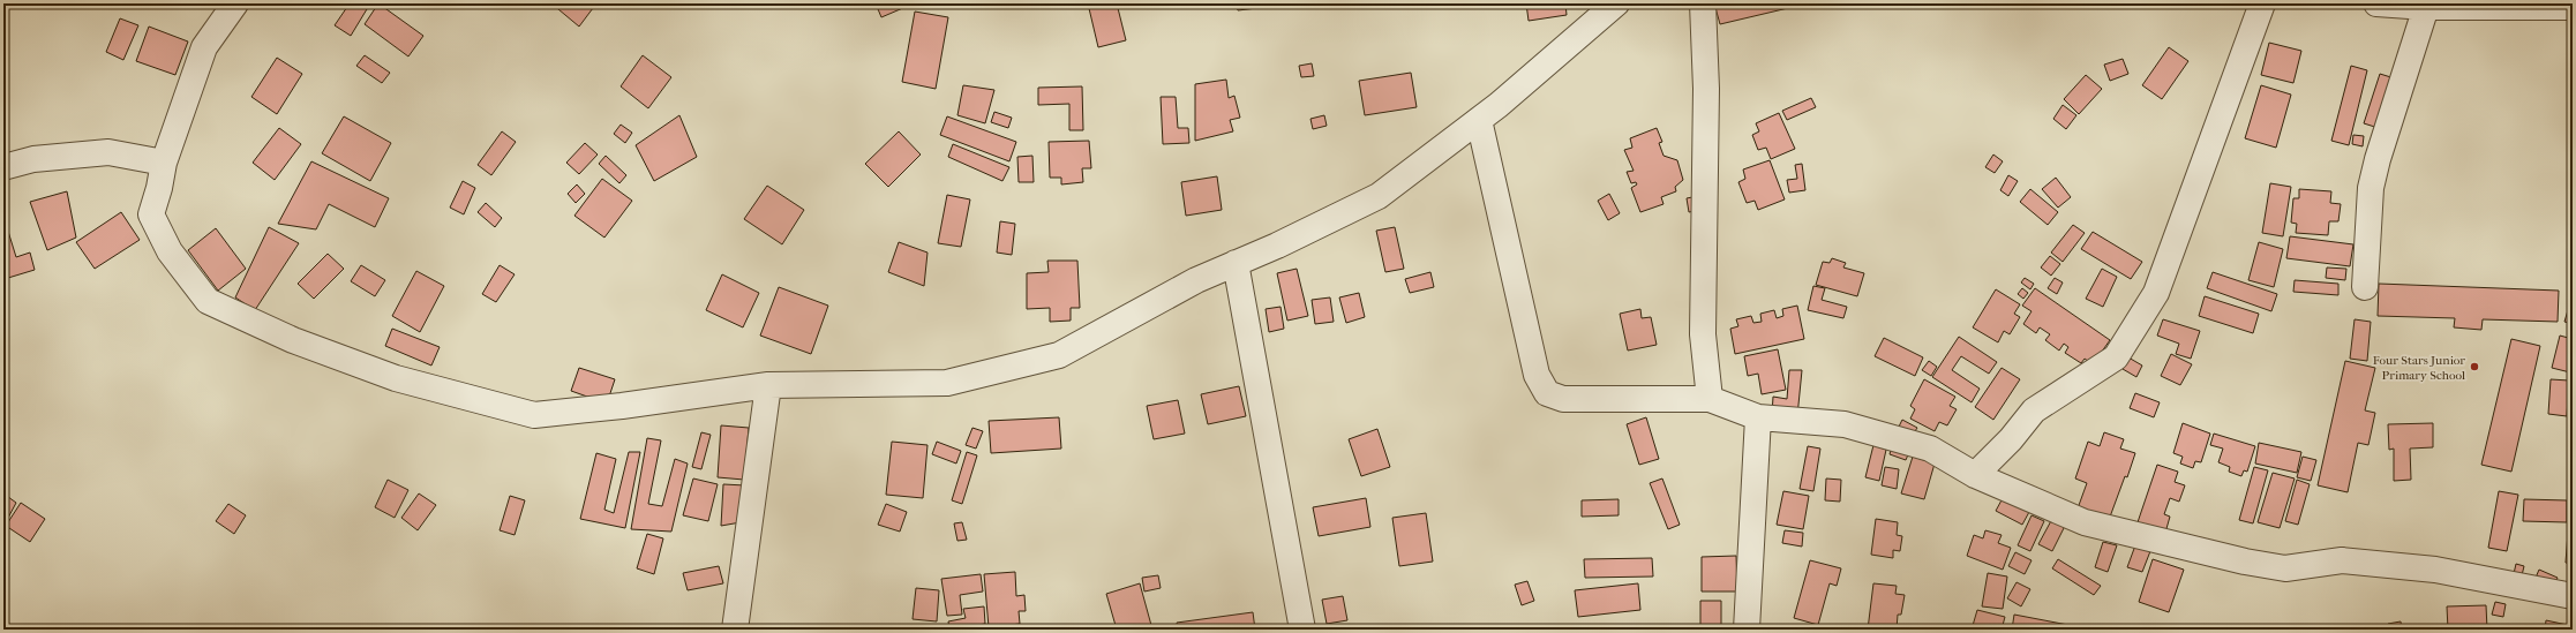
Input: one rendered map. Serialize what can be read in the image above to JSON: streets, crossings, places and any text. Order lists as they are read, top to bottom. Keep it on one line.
{"places":["Four Stars Junior Primary School"]}
